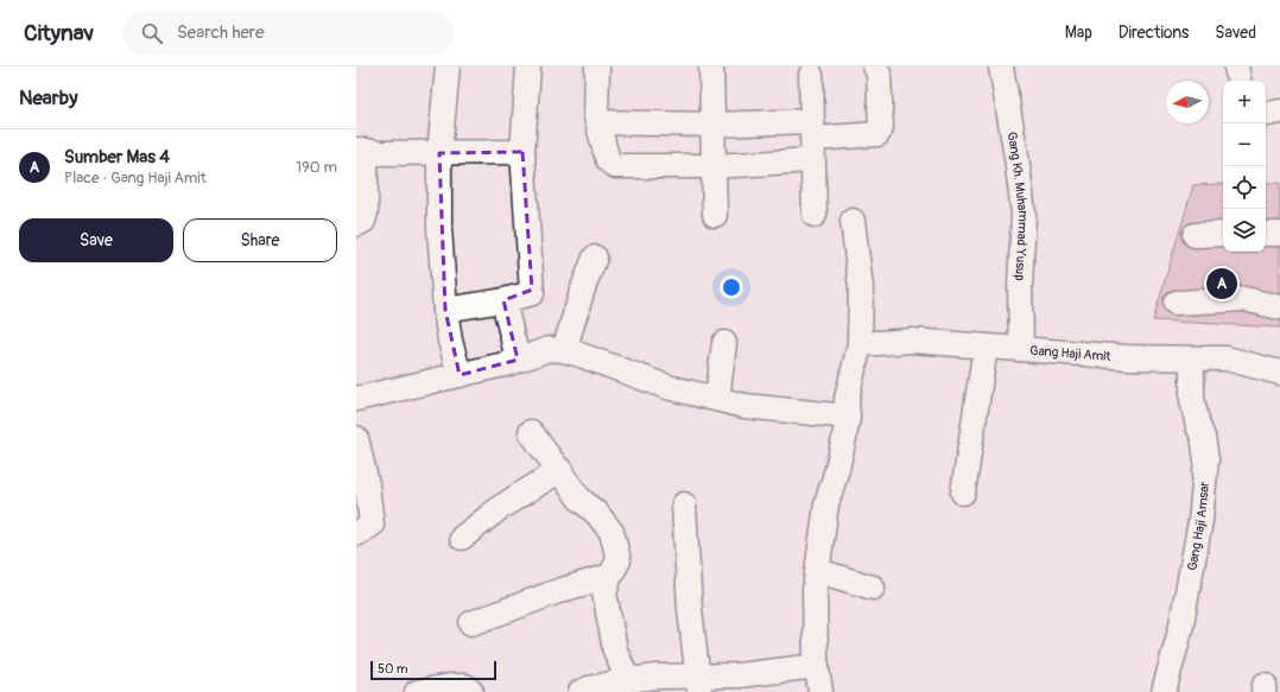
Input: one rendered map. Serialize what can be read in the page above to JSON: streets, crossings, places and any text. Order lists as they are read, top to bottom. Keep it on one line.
{"streets":{"street":["Gang Kh. Muhammad Yusup","Gang Haji Amit","Gang Haji Amsar"]},"crossings":[["Gang Kh. Muhammad Yusup","Gang Haji Amit"],["Gang Haji Amit","Gang Haji Amsar"]],"scale_bar":"50 m","north":"left","page":{"header":"Citynav","search":"Search here","nav":["Map","Directions","Saved"],"heading":"Nearby","map_buttons":["+","−"],"list":[{"mark":"A","name":"Sumber Mas 4","note":"Place · Gang Haji Amit","value":"190 m"}],"buttons":["Save","Share"],"pins":"A","scale":"50 m"}}
